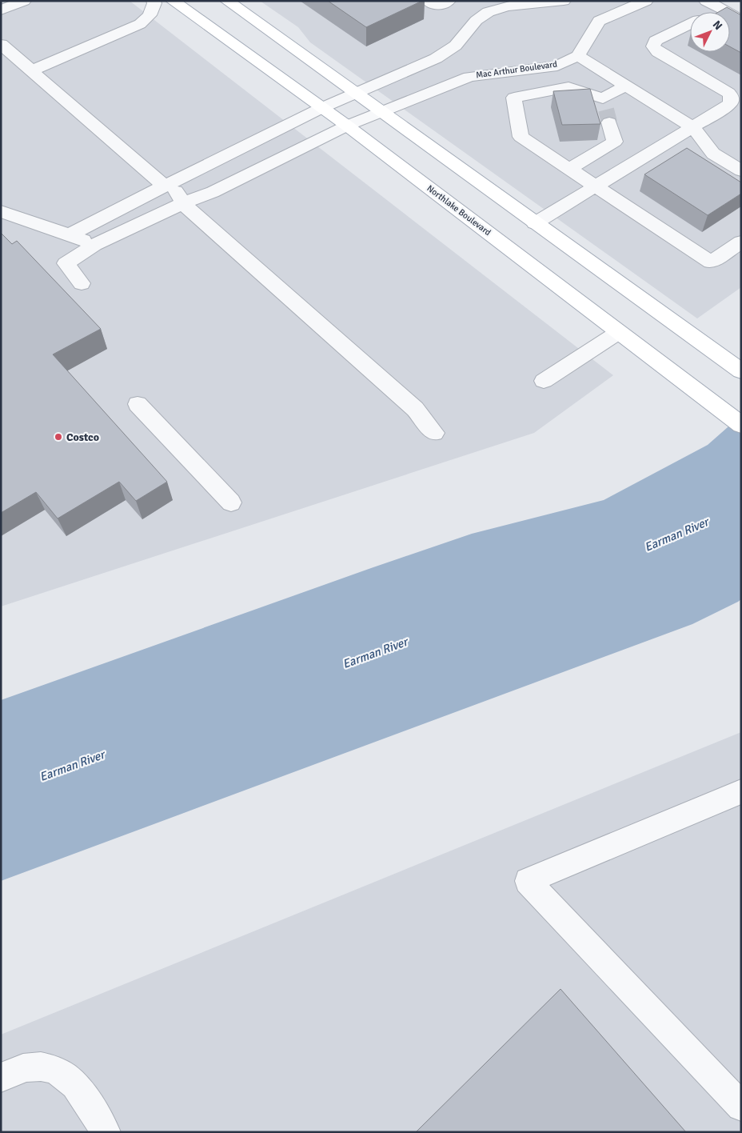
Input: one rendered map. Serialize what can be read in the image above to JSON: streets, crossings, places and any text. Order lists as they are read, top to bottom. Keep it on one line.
{"streets":{"main road":["Northlake Boulevard"],"street":["Mac Arthur Boulevard"]},"crossings":[["Mac Arthur Boulevard","Northlake Boulevard"]],"water":["Earman River"],"places":["Costco"],"north":"top right"}
